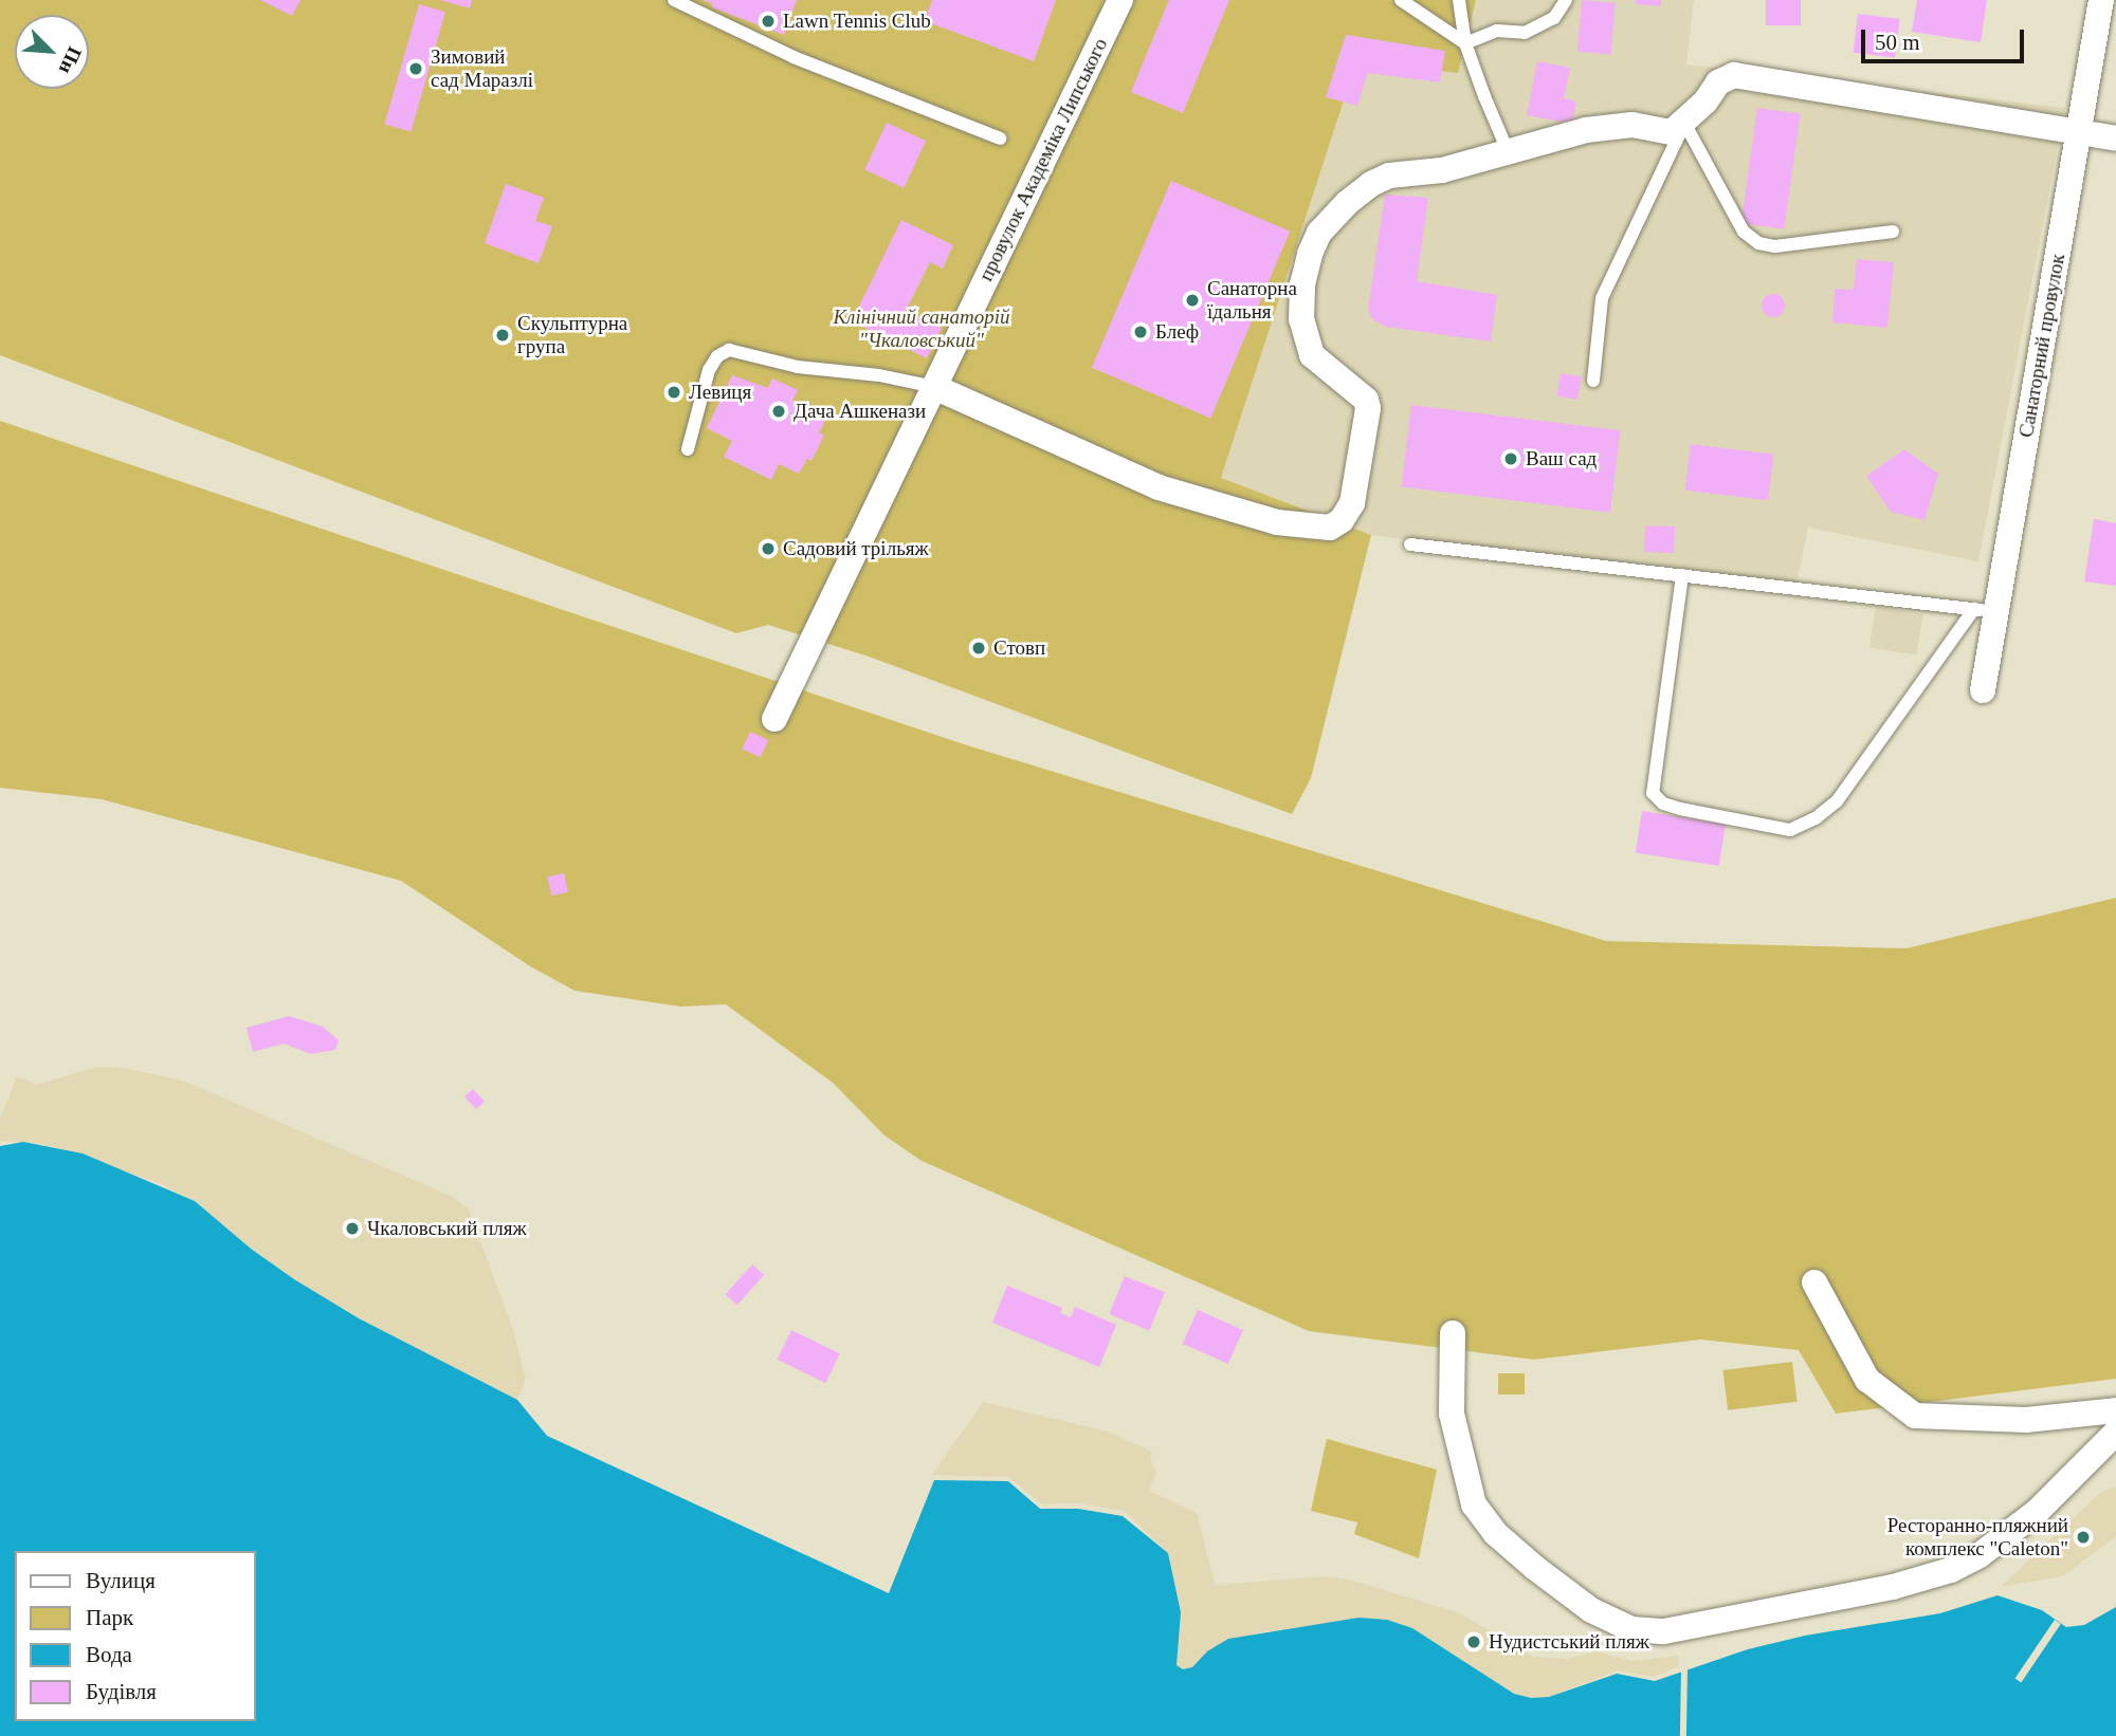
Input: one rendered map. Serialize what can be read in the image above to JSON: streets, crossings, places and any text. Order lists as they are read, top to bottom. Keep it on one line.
{"streets":{"street":["провулок Академіка Липського","Санаторний провулок"]},"parks":["Клінічний санаторій \"Чкаловський\""],"places":["Lawn Tennis Club","Зимовий сад Маразлі","Санаторна їдальня","Блеф","Скульптурна група","Левиця","Дача Ашкенази","Ваш сад","Садовий трільяж","Стовп","Чкаловський пляж","Ресторанно-пляжний комплекс \"Caleton\"","Нудистський пляж"],"legend":["Вулиця","Парк","Вода","Будівля"],"scale_bar":"50 m","north":"bottom right"}
